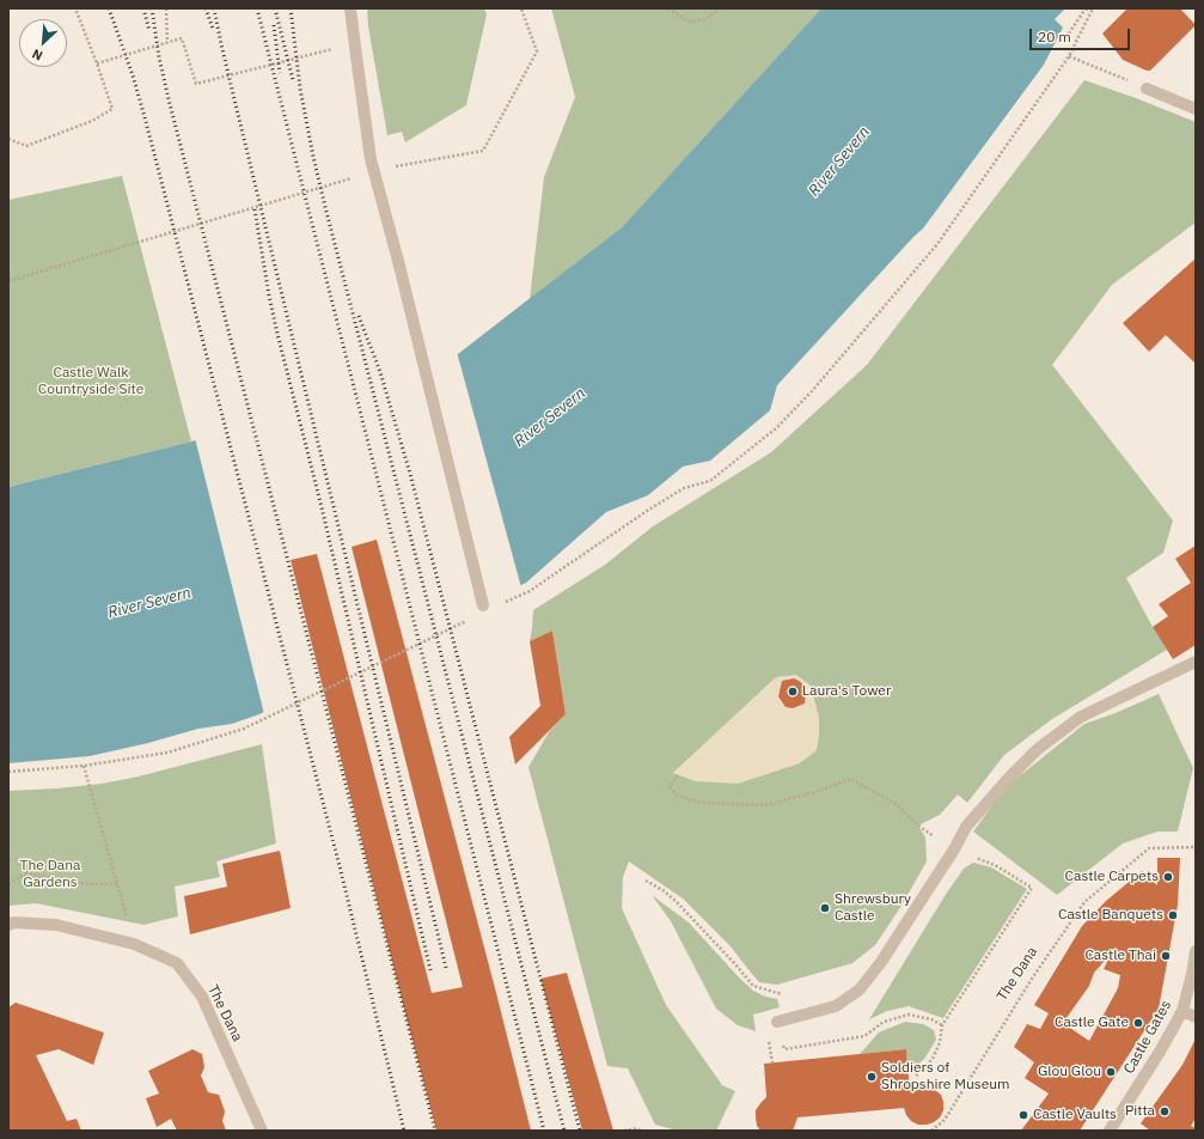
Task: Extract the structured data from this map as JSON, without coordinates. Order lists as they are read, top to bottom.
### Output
{
  "streets": {
    "street": ["The Dana", "Castle Gates"]
  },
  "water": ["River Severn"],
  "parks": ["Castle Walk Countryside Site", "The Dana Gardens"],
  "places": [
    "Laura's Tower",
    "Castle Carpets",
    "Shrewsbury Castle",
    "Castle Banquets",
    "Castle Thai",
    "Castle Gate",
    "Glou Glou",
    "Soldiers of Shropshire Museum",
    "Pitta",
    "Castle Vaults"
  ],
  "scale_bar": "20 m",
  "north": "bottom left"
}
